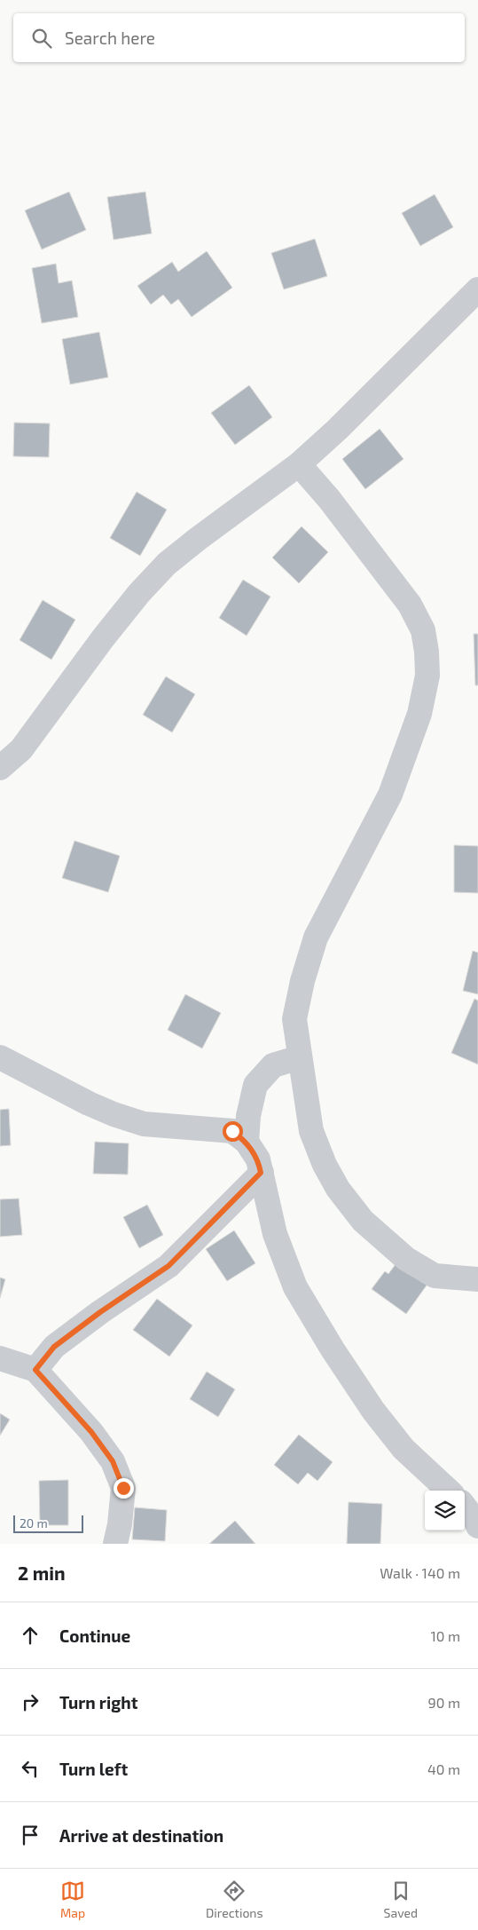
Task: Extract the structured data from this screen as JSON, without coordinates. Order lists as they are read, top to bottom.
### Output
{
  "scale_bar": "20 m",
  "page": {
    "search": "Search here",
    "scale": "20 m",
    "heading": ["2 min", "Walk · 140 m"],
    "list": [
      ["Continue", "10 m"],
      ["Turn right", "90 m"],
      ["Turn left", "40 m"],
      "Arrive at destination"
    ],
    "nav": ["Map", "Directions", "Saved"]
  }
}
